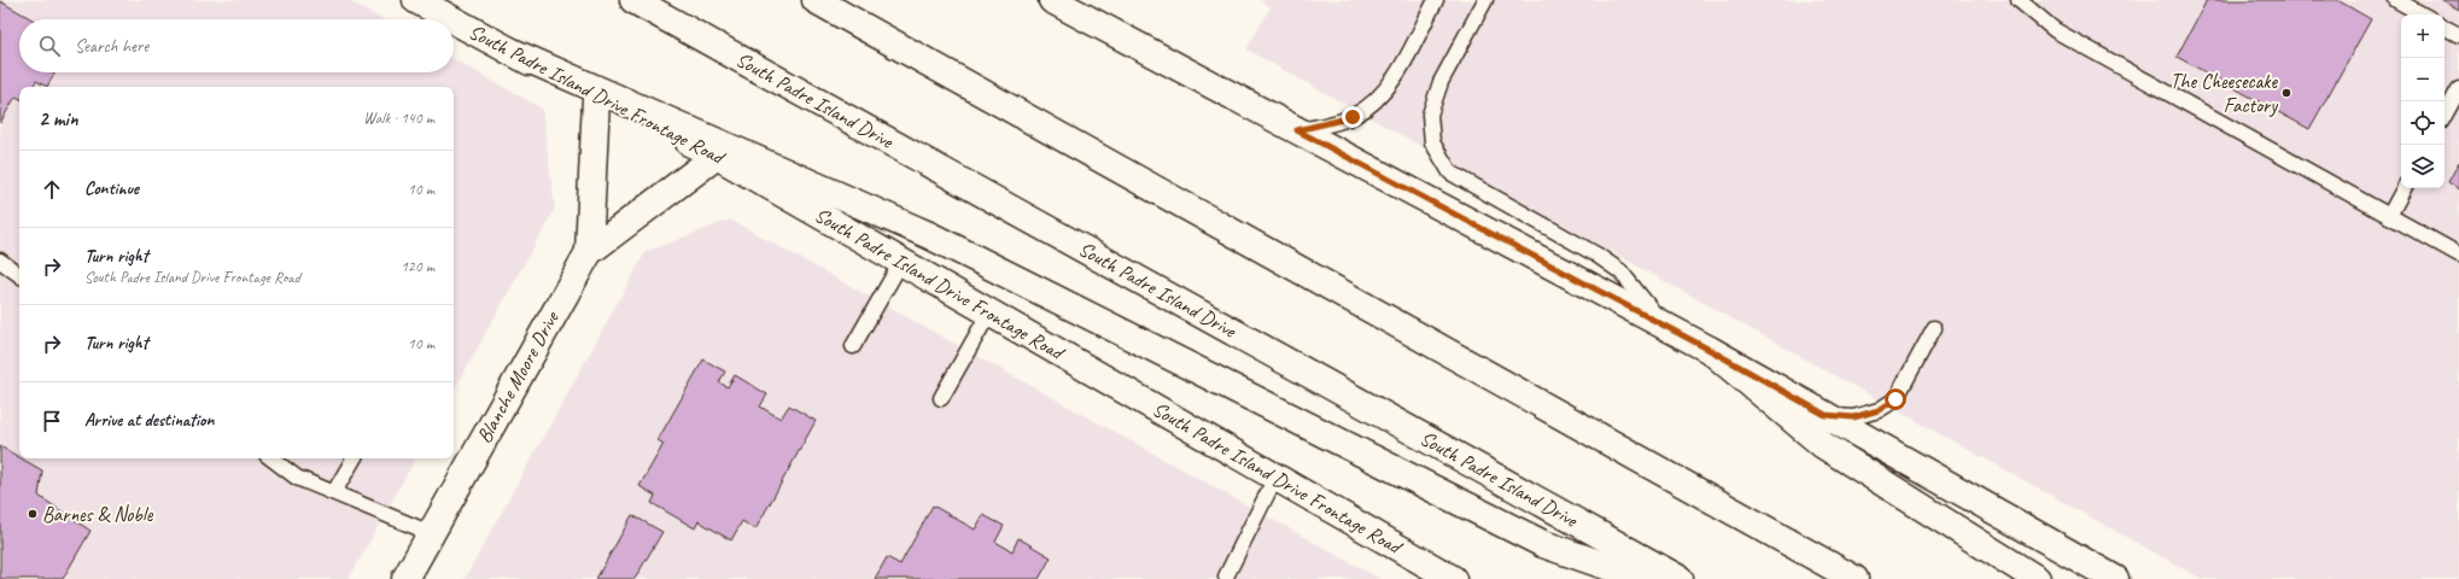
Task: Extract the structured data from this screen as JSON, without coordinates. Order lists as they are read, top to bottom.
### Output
{
  "streets": {
    "main road": ["South Padre Island Drive Frontage Road", "South Padre Island Drive", "Blanche Moore Drive"]
  },
  "crossings": [
    ["South Padre Island Drive Frontage Road", "Blanche Moore Drive"]
  ],
  "places": ["The Cheesecake Factory", "Barnes & Noble"],
  "page": {
    "map_buttons": ["+", "−"],
    "search": "Search here",
    "heading": ["2 min", "Walk · 140 m"],
    "list": [
      ["Continue", "10 m"],
      ["Turn right", "South Padre Island Drive Frontage Road", "120 m"],
      ["Turn right", "10 m"],
      "Arrive at destination"
    ]
  }
}
